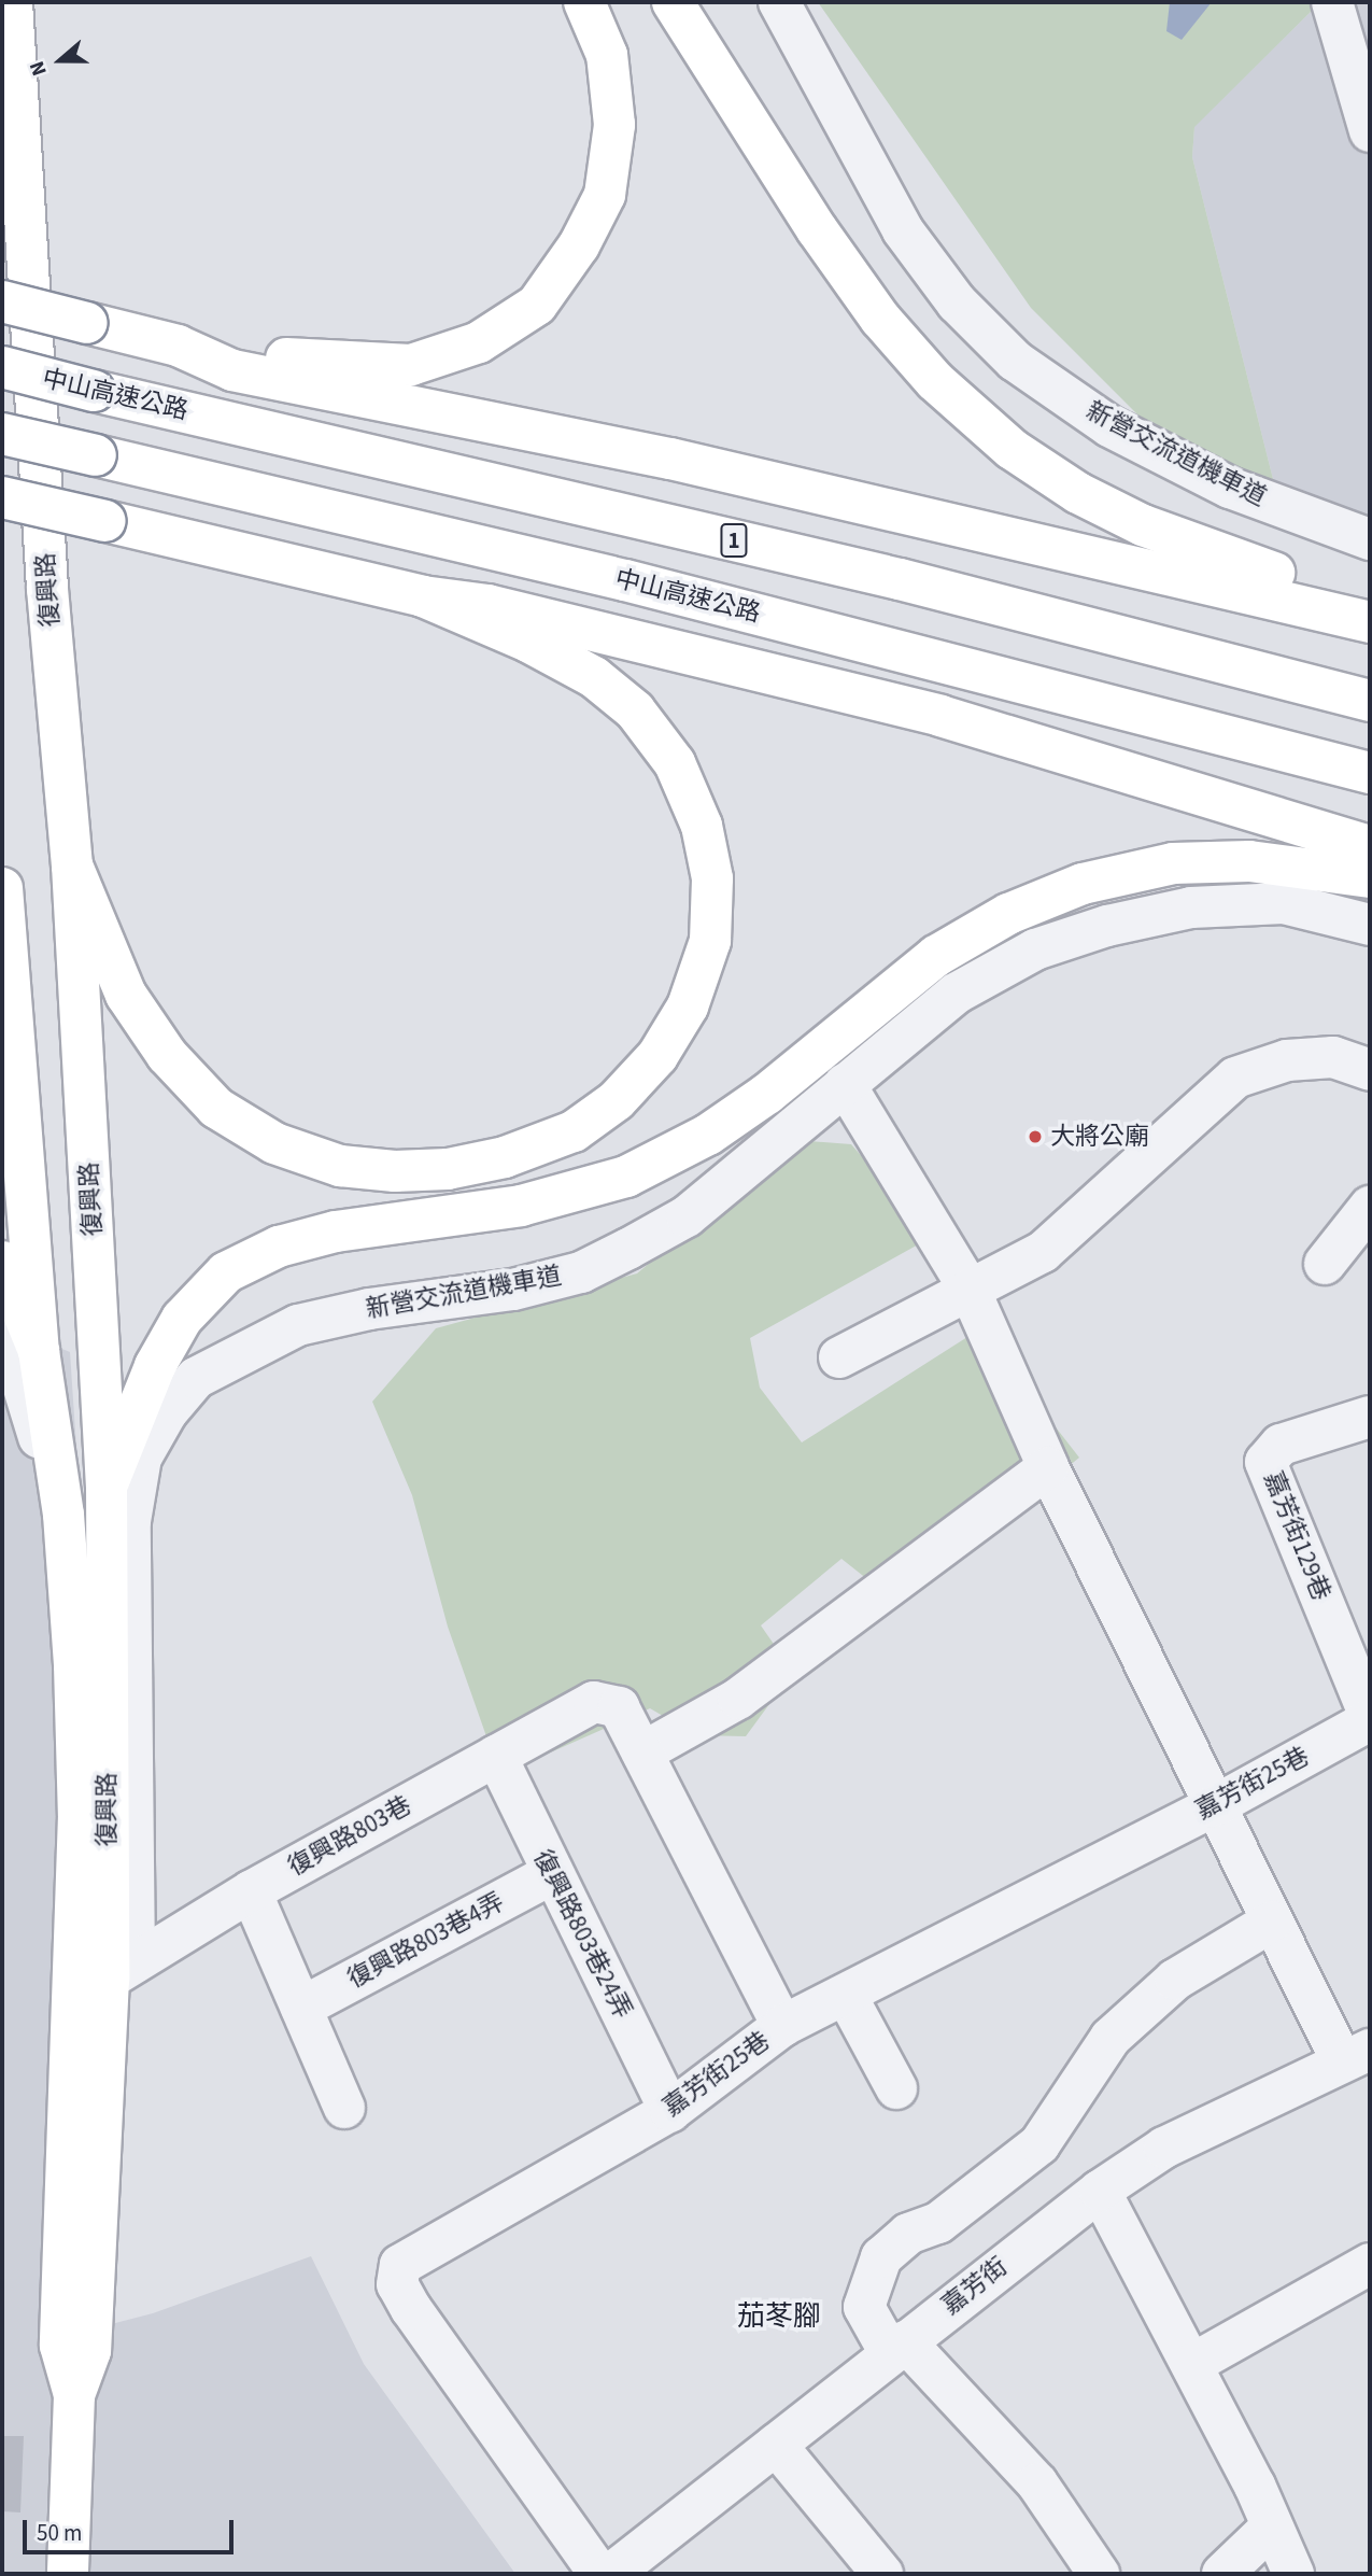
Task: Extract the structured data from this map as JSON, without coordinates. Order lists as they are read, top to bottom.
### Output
{
  "streets": {
    "main road": ["中山高速公路", "1", "復興路"],
    "street": [
      "新營交流道機車道",
      "嘉芳街129巷",
      "嘉芳街25巷",
      "復興路803巷",
      "復興路803巷24弄",
      "復興路803巷4弄",
      "嘉芳街"
    ]
  },
  "crossings": [
    ["新營交流道機車道", "復興路"],
    ["新營交流道機車道", "復興路803巷"],
    ["復興路", "復興路803巷"],
    ["嘉芳街129巷", "嘉芳街25巷"],
    ["嘉芳街25巷", "復興路803巷24弄"],
    ["復興路803巷", "復興路803巷24弄"],
    ["復興路803巷24弄", "復興路803巷4弄"]
  ],
  "districts": ["茄苳腳"],
  "places": ["大將公廟"],
  "scale_bar": "50 m",
  "north": "left"
}
